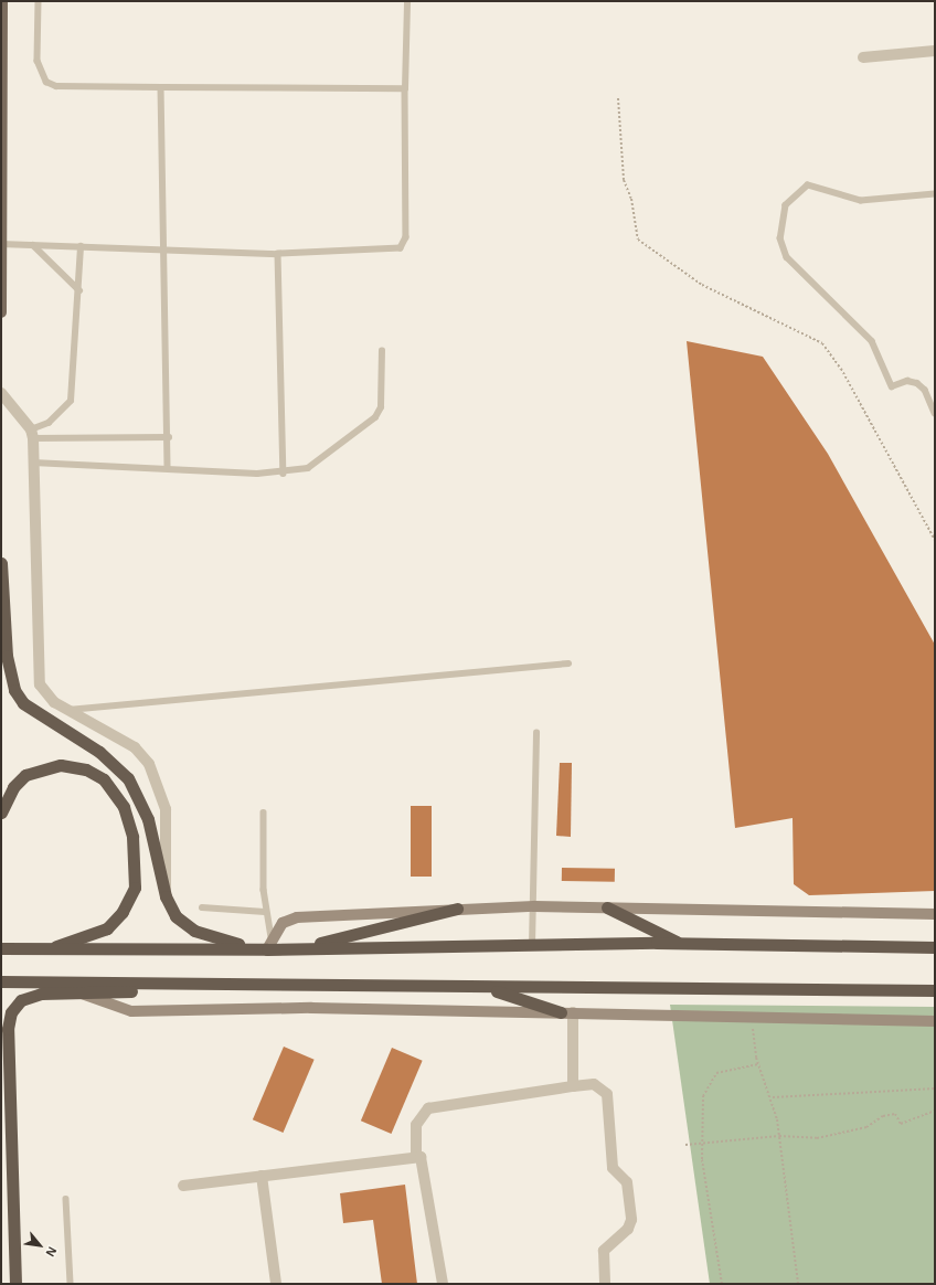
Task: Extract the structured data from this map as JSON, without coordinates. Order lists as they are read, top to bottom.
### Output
{
  "north": "bottom right"
}
